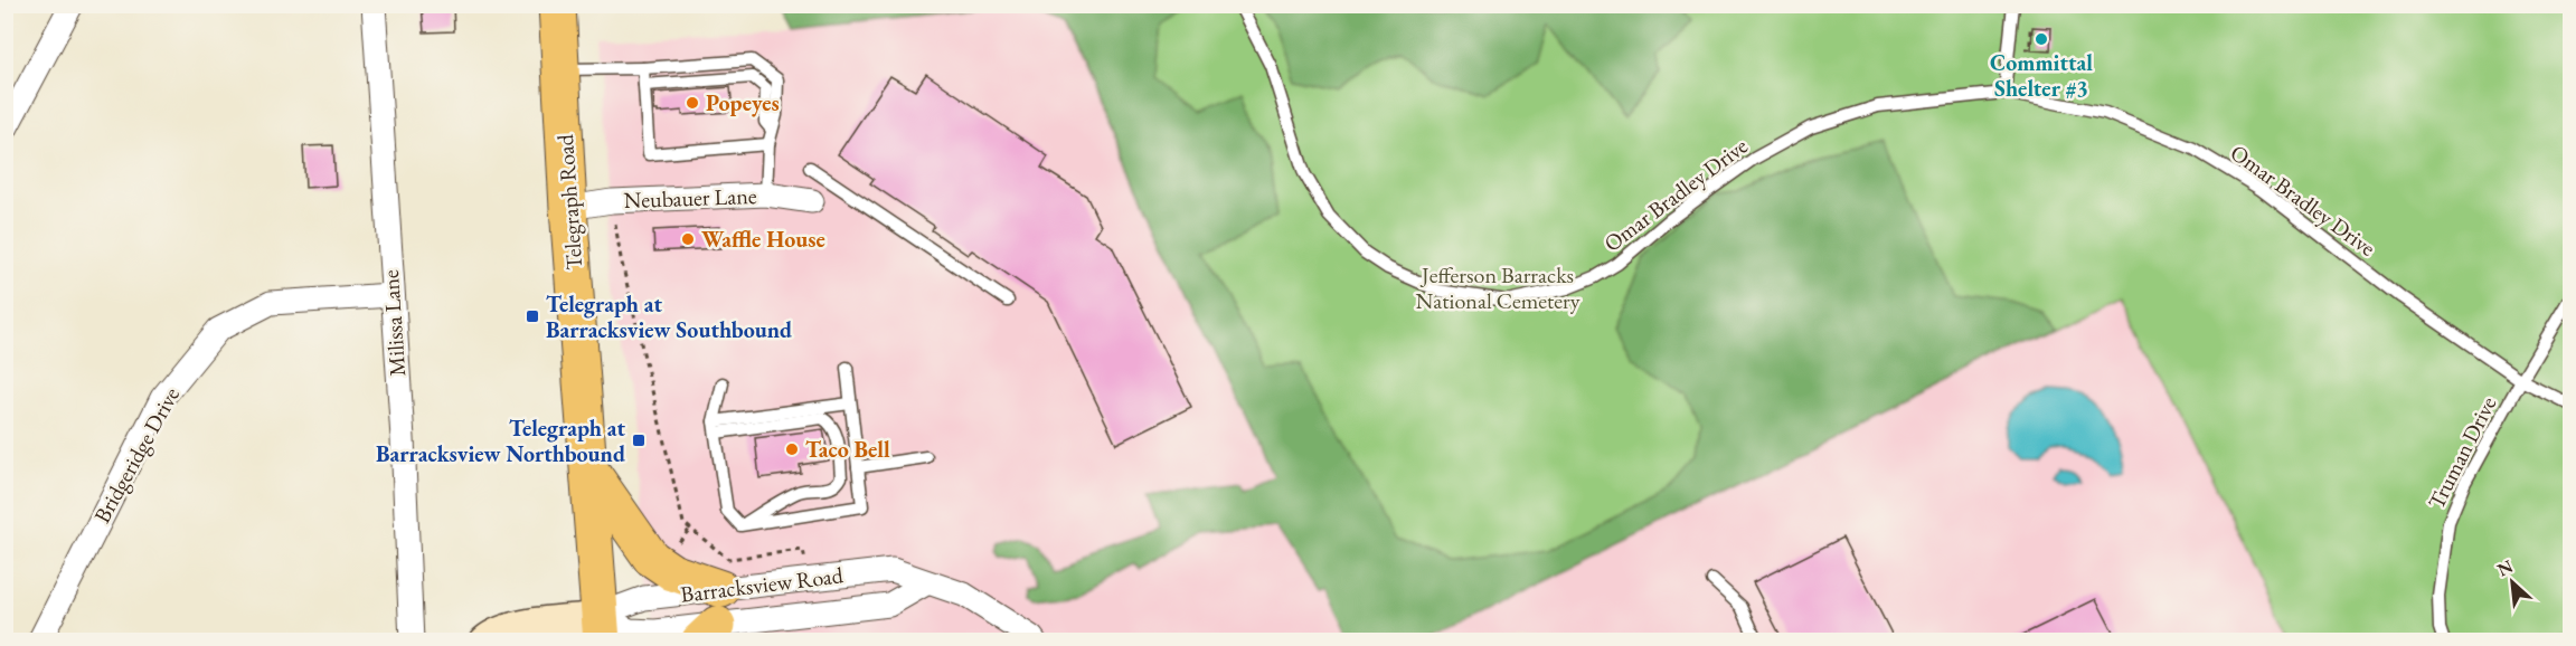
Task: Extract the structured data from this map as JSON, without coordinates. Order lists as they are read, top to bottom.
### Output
{
  "streets": {
    "main road": ["Telegraph Road"],
    "street": [
      "Neubauer Lane",
      "Milissa Lane",
      "Bridgeridge Drive",
      "Barracksview Road"
    ],
    "lane": ["Omar Bradley Drive", "Truman Drive"]
  },
  "crossings": [
    ["Omar Bradley Drive", "Truman Drive"],
    ["Neubauer Lane", "Telegraph Road"],
    ["Telegraph Road", "Barracksview Road"],
    ["Milissa Lane", "Bridgeridge Drive"]
  ],
  "parks": ["Jefferson Barracks National Cemetery"],
  "places": {
    "other": [
      "Committal Shelter #3",
      "Popeyes",
      "Waffle House",
      "Taco Bell"
    ],
    "transit": ["Telegraph at Barracksview Southbound", "Telegraph at Barracksview Northbound"]
  },
  "north": "top left"
}
